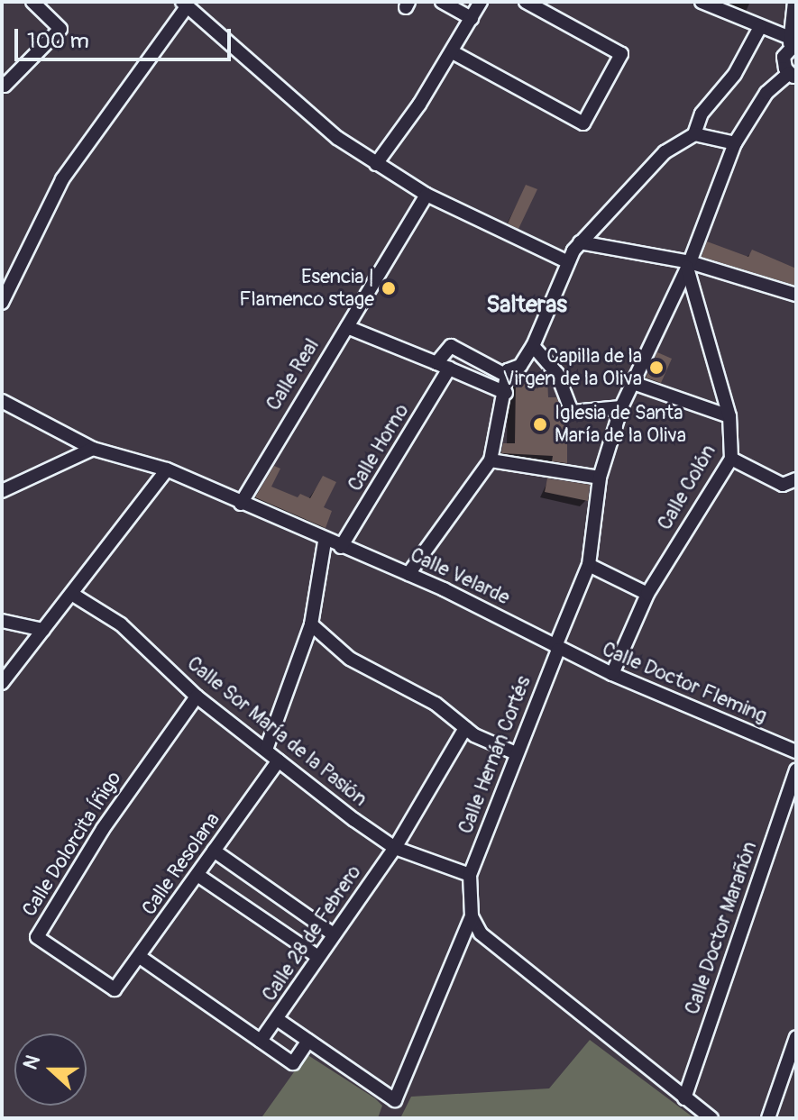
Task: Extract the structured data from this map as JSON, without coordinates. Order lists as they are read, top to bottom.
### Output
{
  "streets": {
    "street": [
      "Calle Real",
      "Calle Horno",
      "Calle Colón",
      "Calle Velarde",
      "Calle Doctor Fleming",
      "Calle Sor María de la Pasión",
      "Calle Hernán Cortés",
      "Calle Dolorcita Íñigo",
      "Calle Resolana",
      "Calle Doctor Marañón",
      "Calle 28 de Febrero"
    ]
  },
  "crossings": [
    ["Calle Real", "Calle Velarde"],
    ["Calle Horno", "Calle Velarde"],
    ["Calle Colón", "Calle Doctor Fleming"],
    ["Calle Colón", "Calle Hernán Cortés"],
    ["Calle Velarde", "Calle Doctor Fleming"],
    ["Calle Velarde", "Calle Hernán Cortés"],
    ["Calle Doctor Fleming", "Calle Hernán Cortés"],
    ["Calle Sor María de la Pasión", "Calle Hernán Cortés"],
    ["Calle Sor María de la Pasión", "Calle Dolorcita Íñigo"],
    ["Calle Sor María de la Pasión", "Calle Resolana"],
    ["Calle Sor María de la Pasión", "Calle 28 de Febrero"],
    ["Calle Dolorcita Íñigo", "Calle Resolana"]
  ],
  "districts": ["Salteras"],
  "places": ["Esencia | Flamenco stage", "Capilla de la Virgen de la Oliva", "Iglesia de Santa María de la Oliva"],
  "scale_bar": "100 m",
  "north": "left"
}
